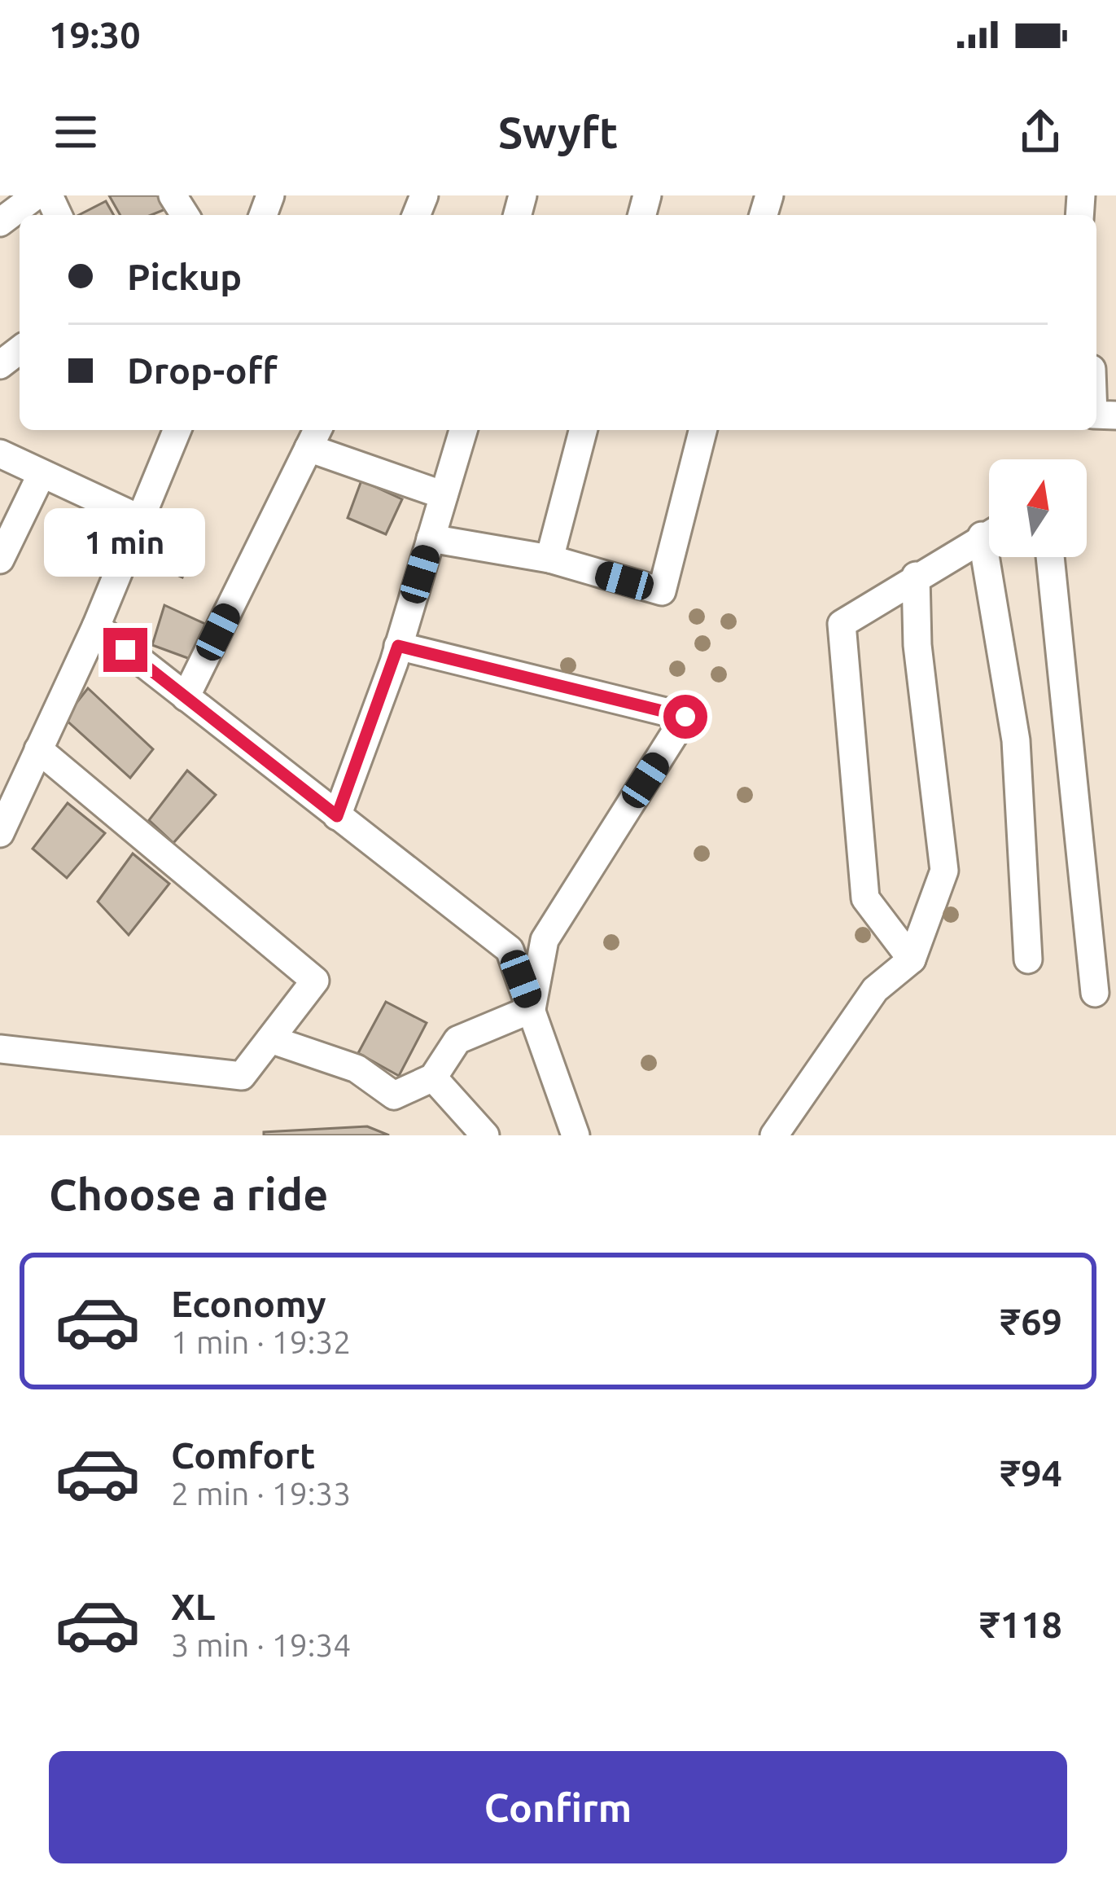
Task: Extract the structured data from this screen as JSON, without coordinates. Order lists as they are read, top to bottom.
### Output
{
  "north": "top",
  "page": {
    "status": "19:30",
    "header": "Swyft",
    "banner": ["Pickup", "Drop-off"],
    "bubble": "1 min",
    "heading": "Choose a ride",
    "list": [
      {
        "name": "Economy",
        "note": "1 min · 19:32",
        "value": "₹69"
      },
      {
        "name": "Comfort",
        "note": "2 min · 19:33",
        "value": "₹94"
      },
      {
        "name": "XL",
        "note": "3 min · 19:34",
        "value": "₹118"
      }
    ],
    "buttons": "Confirm"
  }
}
